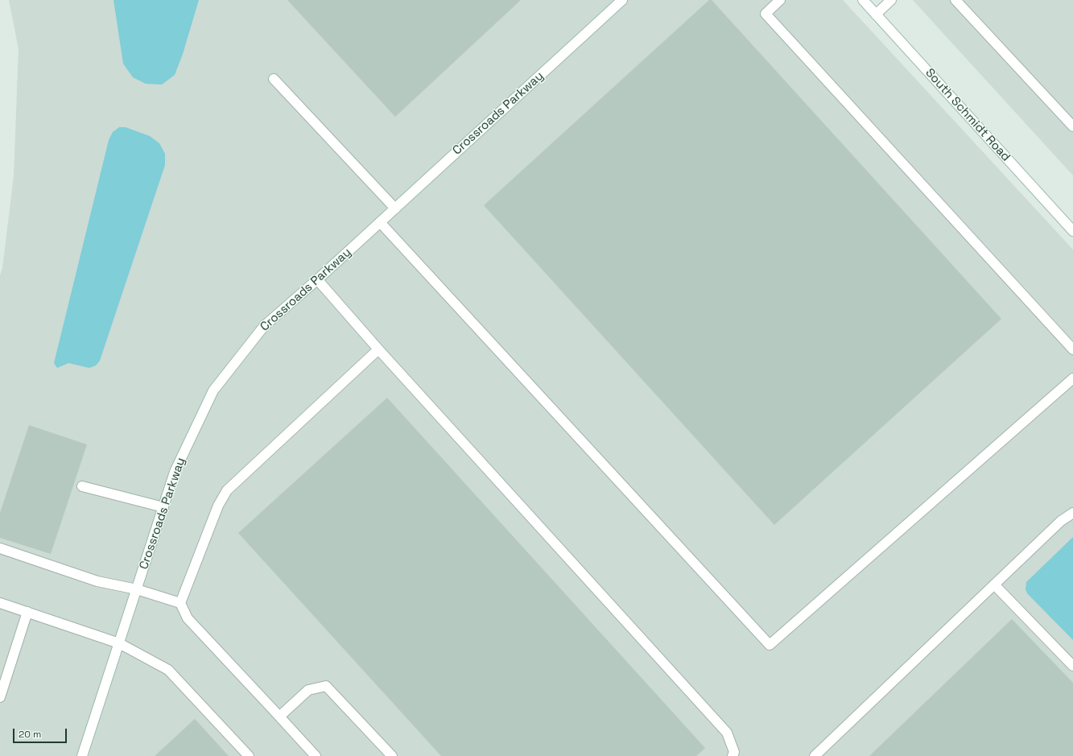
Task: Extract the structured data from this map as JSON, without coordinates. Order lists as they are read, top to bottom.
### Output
{
  "streets": {
    "street": ["Crossroads Parkway", "South Schmidt Road"]
  },
  "scale_bar": "20 m"
}
